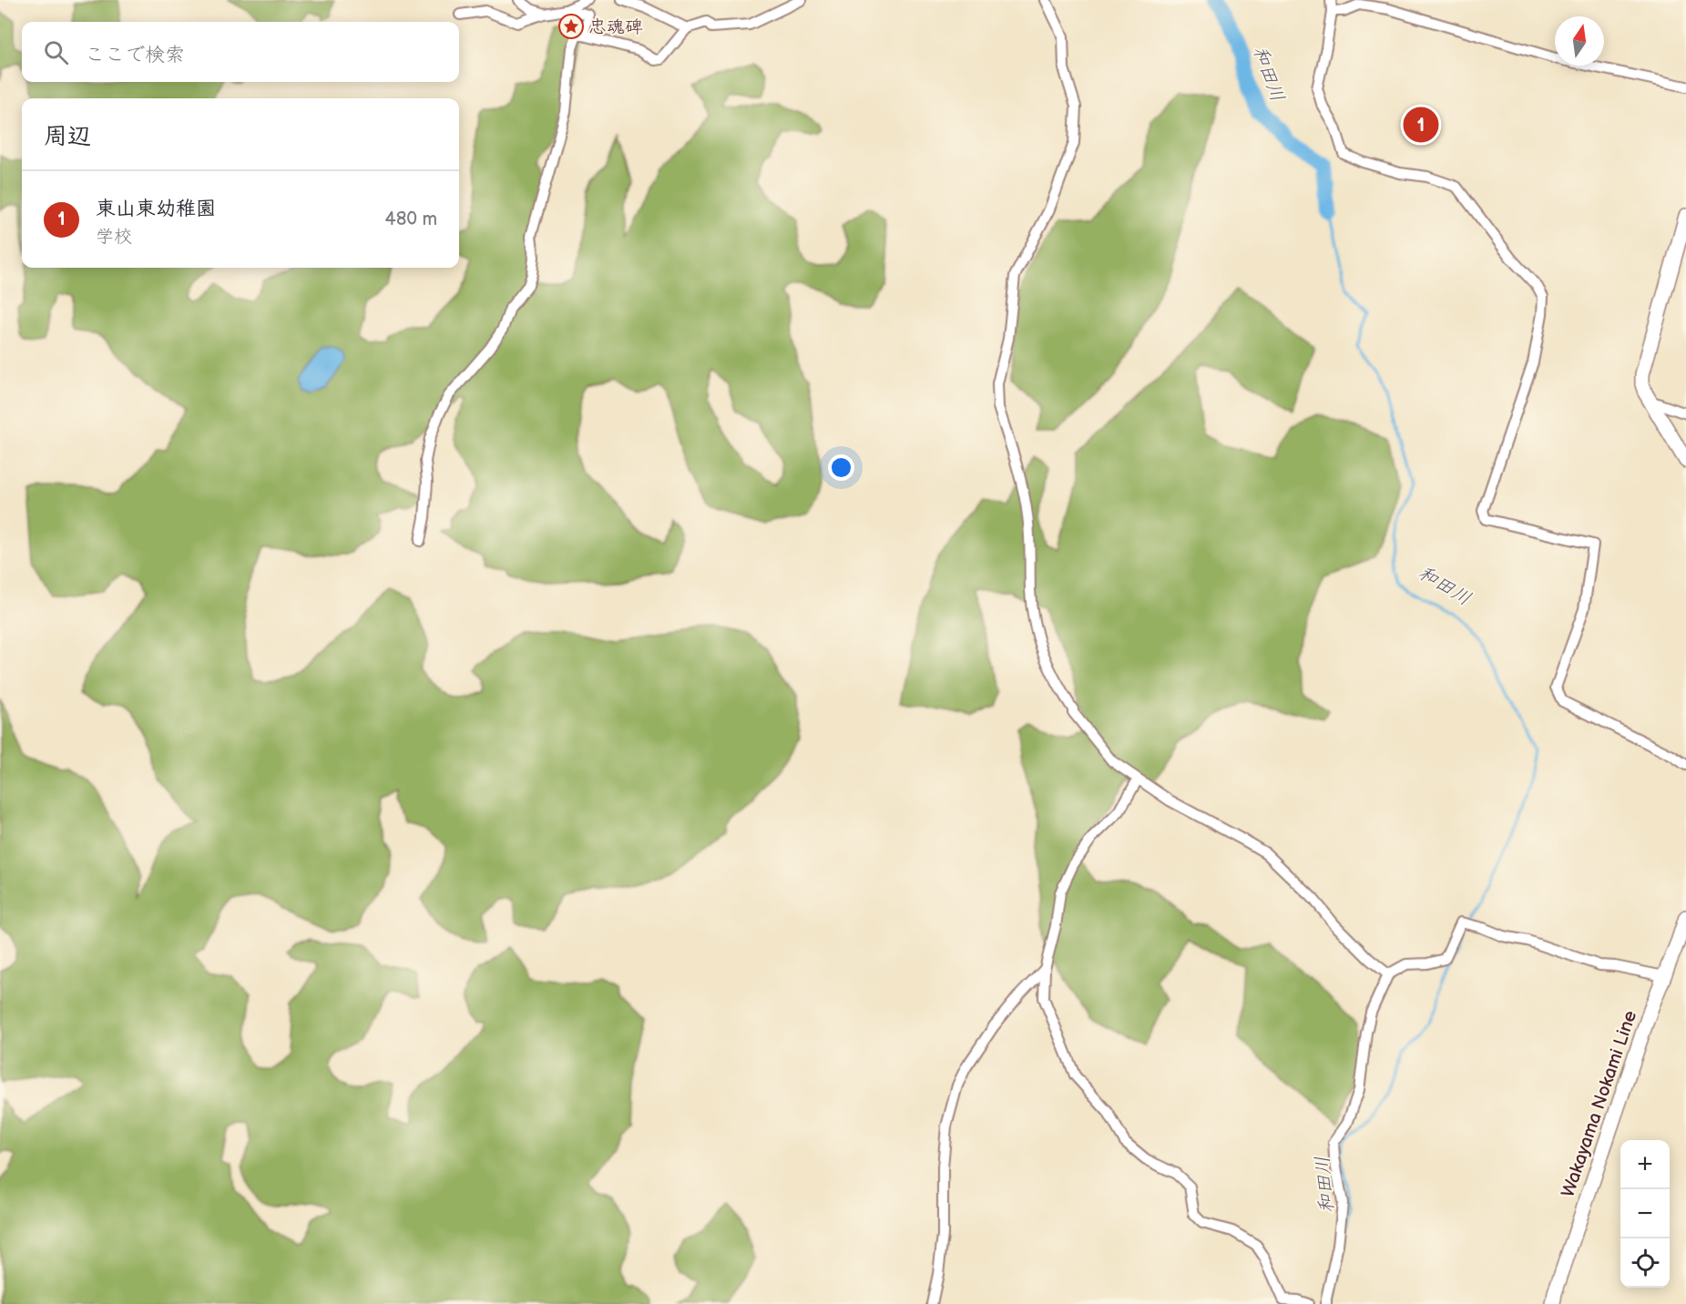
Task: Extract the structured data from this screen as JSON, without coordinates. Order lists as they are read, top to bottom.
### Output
{
  "streets": {
    "main road": ["Wakayama Nokami Line"]
  },
  "water": ["和田川"],
  "places": {
    "place": ["忠魂碑"]
  },
  "north": "top",
  "page": {
    "search": "ここで検索",
    "heading": "周辺",
    "pins": "1",
    "list": [
      {
        "mark": "1",
        "name": "東山東幼稚園",
        "note": "学校",
        "value": "480 m"
      }
    ],
    "map_buttons": ["+", "−"]
  }
}
